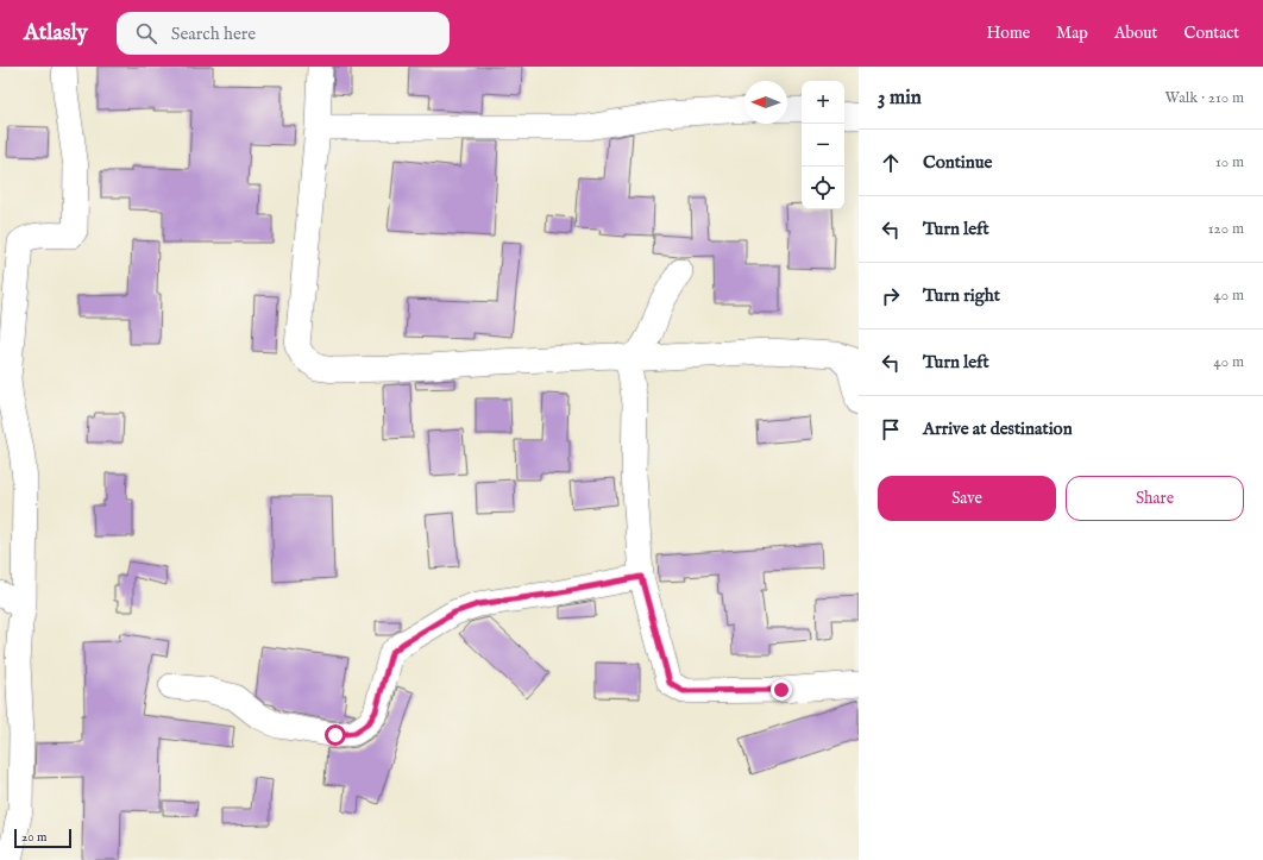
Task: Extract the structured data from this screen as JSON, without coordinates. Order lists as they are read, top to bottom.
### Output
{
  "scale_bar": "20 m",
  "north": "left",
  "page": {
    "header": "Atlasly",
    "search": "Search here",
    "nav": [
      "Home",
      "Map",
      "About",
      "Contact"
    ],
    "heading": ["3 min", "Walk · 210 m"],
    "map_buttons": ["+", "−"],
    "list": [
      ["Continue", "10 m"],
      ["Turn left", "120 m"],
      ["Turn right", "40 m"],
      ["Turn left", "40 m"],
      "Arrive at destination"
    ],
    "buttons": ["Save", "Share"],
    "scale": "20 m"
  }
}
